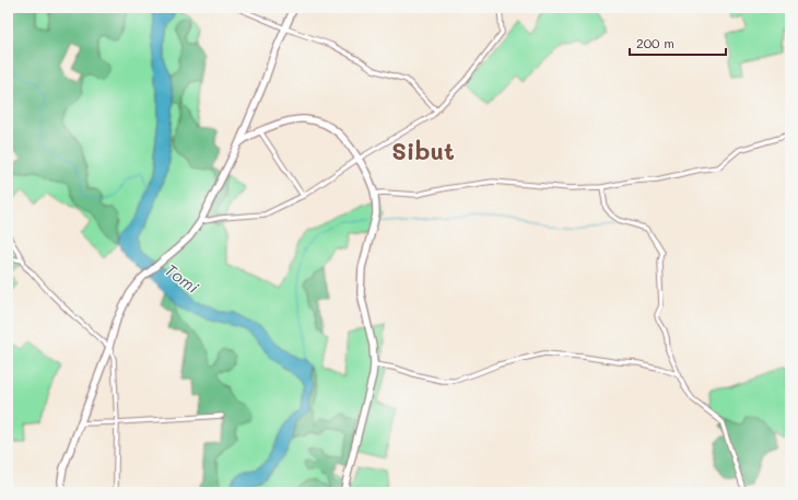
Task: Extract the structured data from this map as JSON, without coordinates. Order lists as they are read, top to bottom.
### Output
{
  "districts": ["Sibut"],
  "water": ["Tomi"],
  "scale_bar": "200 m"
}
